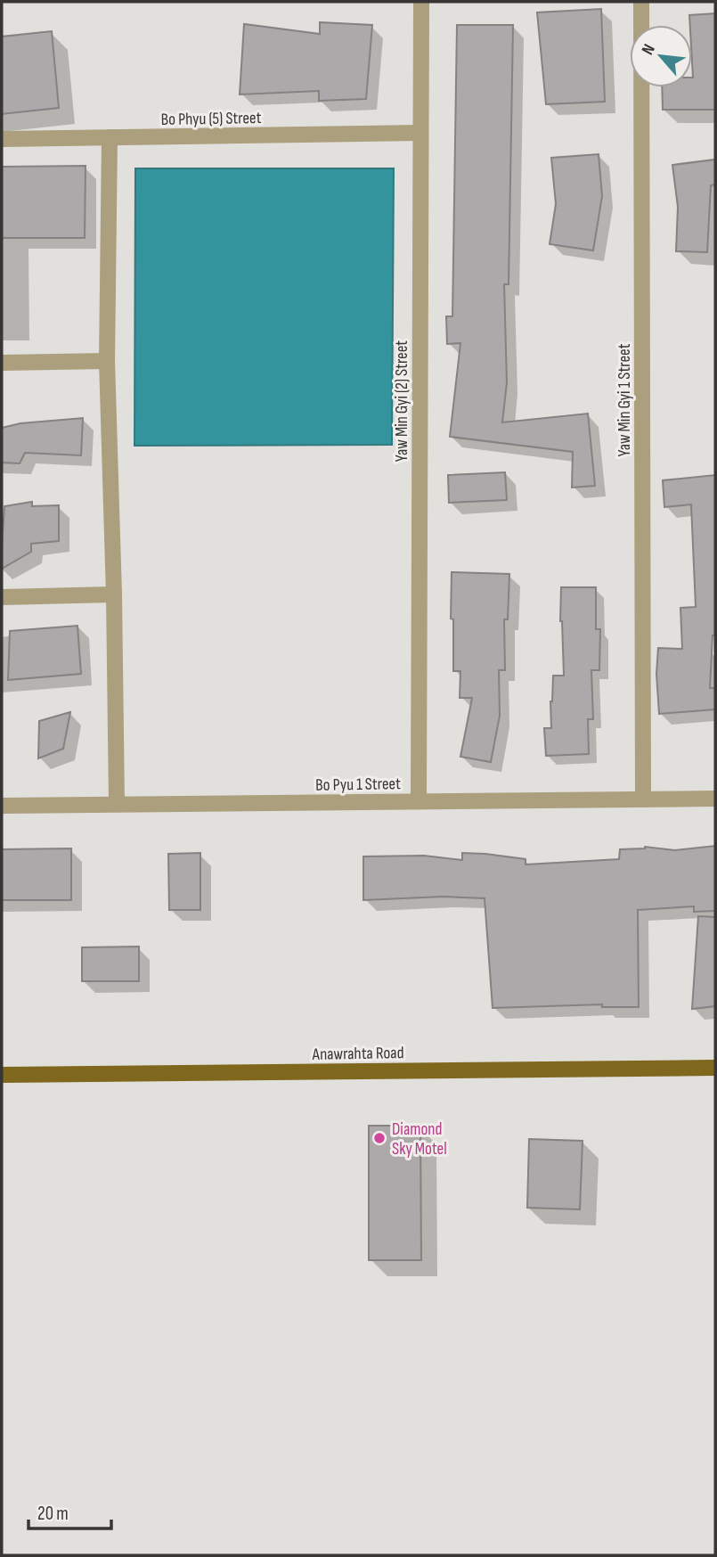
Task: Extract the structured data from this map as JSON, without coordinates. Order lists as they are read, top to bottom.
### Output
{
  "streets": {
    "main road": ["Anawrahta Road"],
    "street": [
      "Bo Phyu (5) Street",
      "Yaw Min Gyi 1 Street",
      "Yaw Min Gyi (2) Street",
      "Bo Pyu 1 Street"
    ]
  },
  "crossings": [
    ["Bo Phyu (5) Street", "Yaw Min Gyi (2) Street"],
    ["Yaw Min Gyi 1 Street", "Bo Pyu 1 Street"],
    ["Yaw Min Gyi (2) Street", "Bo Pyu 1 Street"]
  ],
  "places": ["Diamond Sky Motel"],
  "scale_bar": "20 m",
  "north": "top left"
}
